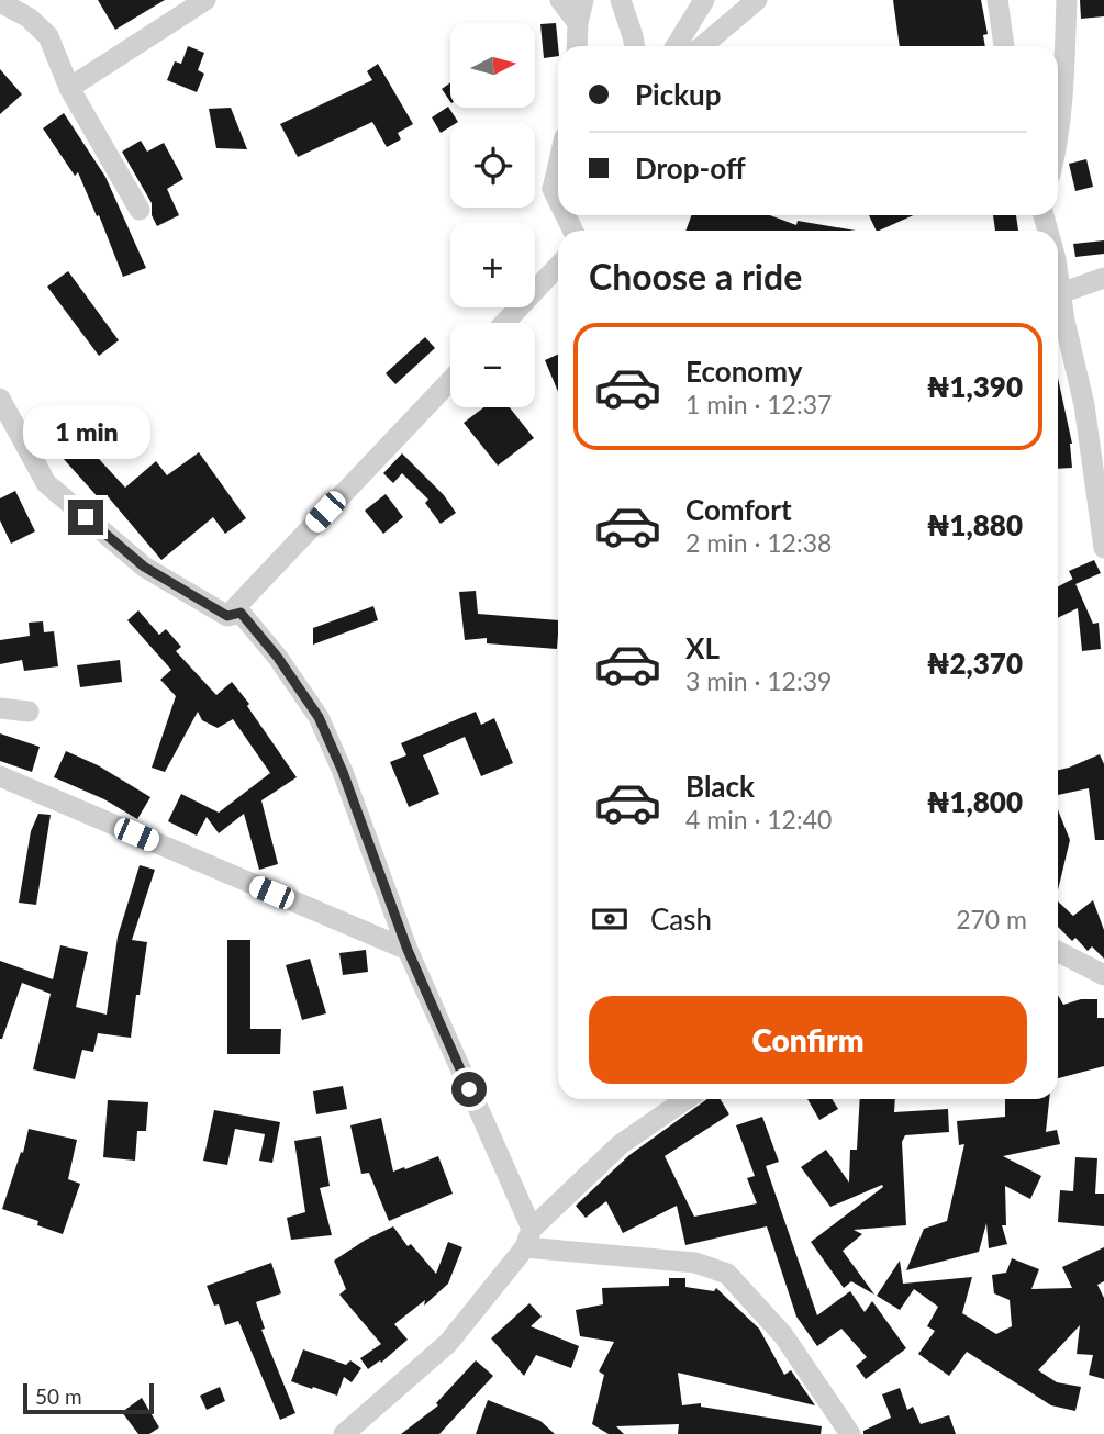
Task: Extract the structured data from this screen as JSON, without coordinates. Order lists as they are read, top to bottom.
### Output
{
  "scale_bar": "50 m",
  "north": "right",
  "page": {
    "map_buttons": ["+", "−"],
    "banner": ["Pickup", "Drop-off"],
    "heading": "Choose a ride",
    "list": [
      {
        "name": "Economy",
        "note": "1 min · 12:37",
        "value": "₦1,390"
      },
      {
        "name": "Comfort",
        "note": "2 min · 12:38",
        "value": "₦1,880"
      },
      {
        "name": "XL",
        "note": "3 min · 12:39",
        "value": "₦2,370"
      },
      {
        "name": "Black",
        "note": "4 min · 12:40",
        "value": "₦1,800"
      }
    ],
    "bubble": "1 min",
    "pay": ["Cash", "270 m"],
    "buttons": "Confirm",
    "scale": "50 m"
  }
}
